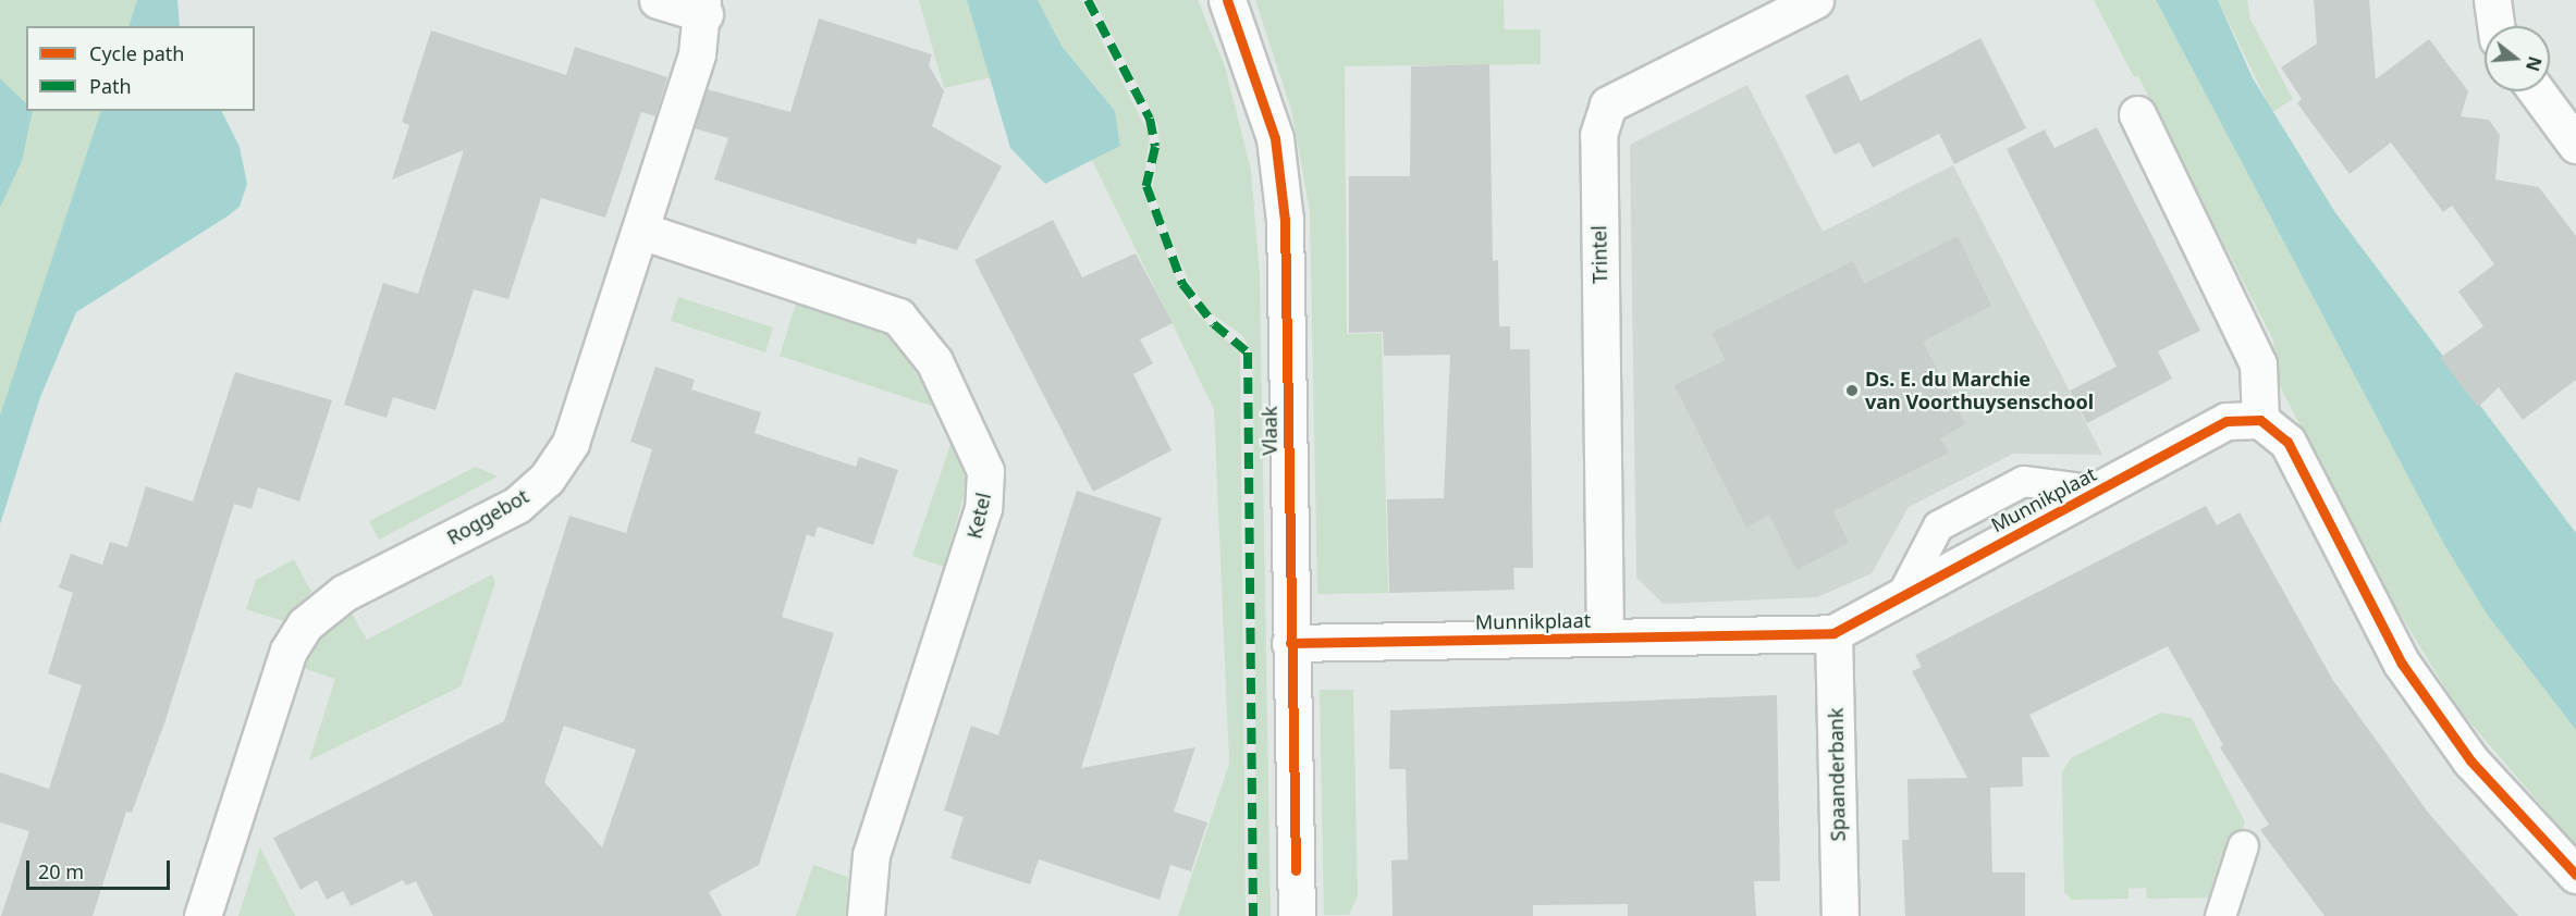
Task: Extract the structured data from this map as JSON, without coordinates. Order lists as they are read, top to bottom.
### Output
{
  "streets": {
    "street": [
      "Trintel",
      "Vlaak",
      "Munnikplaat",
      "Ketel",
      "Roggebot",
      "Spaanderbank"
    ]
  },
  "crossings": [
    ["Trintel", "Munnikplaat"],
    ["Vlaak", "Munnikplaat"],
    ["Munnikplaat", "Spaanderbank"],
    ["Ketel", "Roggebot"]
  ],
  "places": ["Ds. E. du Marchie van Voorthuysenschool"],
  "legend": ["Cycle path", "Path"],
  "scale_bar": "20 m",
  "north": "right"
}
